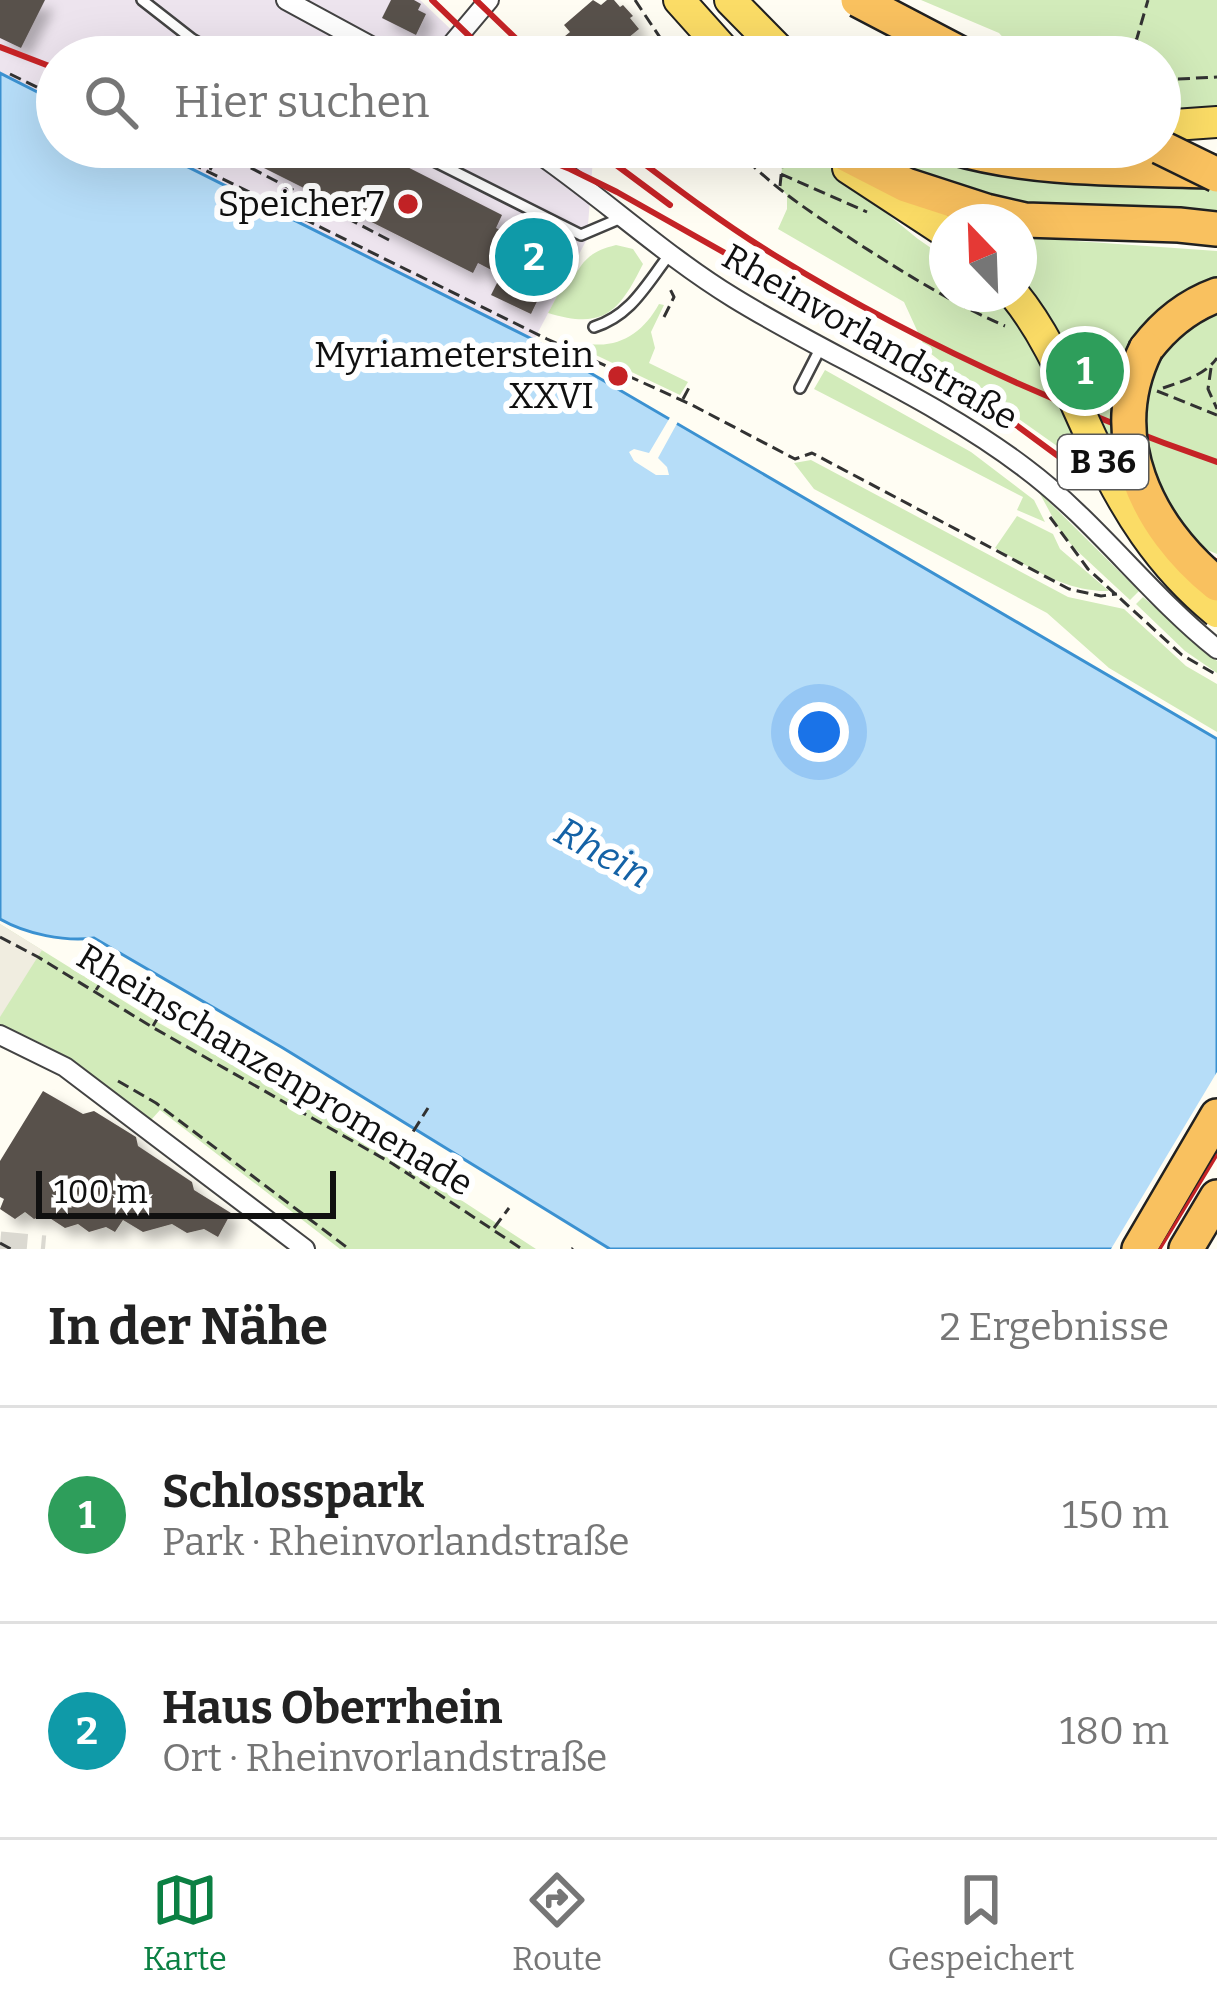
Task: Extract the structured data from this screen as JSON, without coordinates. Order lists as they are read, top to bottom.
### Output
{
  "streets": {
    "highway": ["B 36"],
    "street": ["Rheinvorlandstraße"],
    "path": ["Rheinschanzenpromenade"]
  },
  "water": ["Rhein"],
  "places": ["Speicher7", "Myriameterstein XXVI"],
  "scale_bar": "100 m",
  "north": "top left",
  "page": {
    "search": "Hier suchen",
    "pins": ["2", "1"],
    "scale": "100 m",
    "heading": ["In der Nähe", "2 Ergebnisse"],
    "list": [
      {
        "mark": "1",
        "name": "Schlosspark",
        "note": "Park · Rheinvorlandstraße",
        "value": "150 m"
      },
      {
        "mark": "2",
        "name": "Haus Oberrhein",
        "note": "Ort · Rheinvorlandstraße",
        "value": "180 m"
      }
    ],
    "nav": ["Karte", "Route", "Gespeichert"]
  }
}
